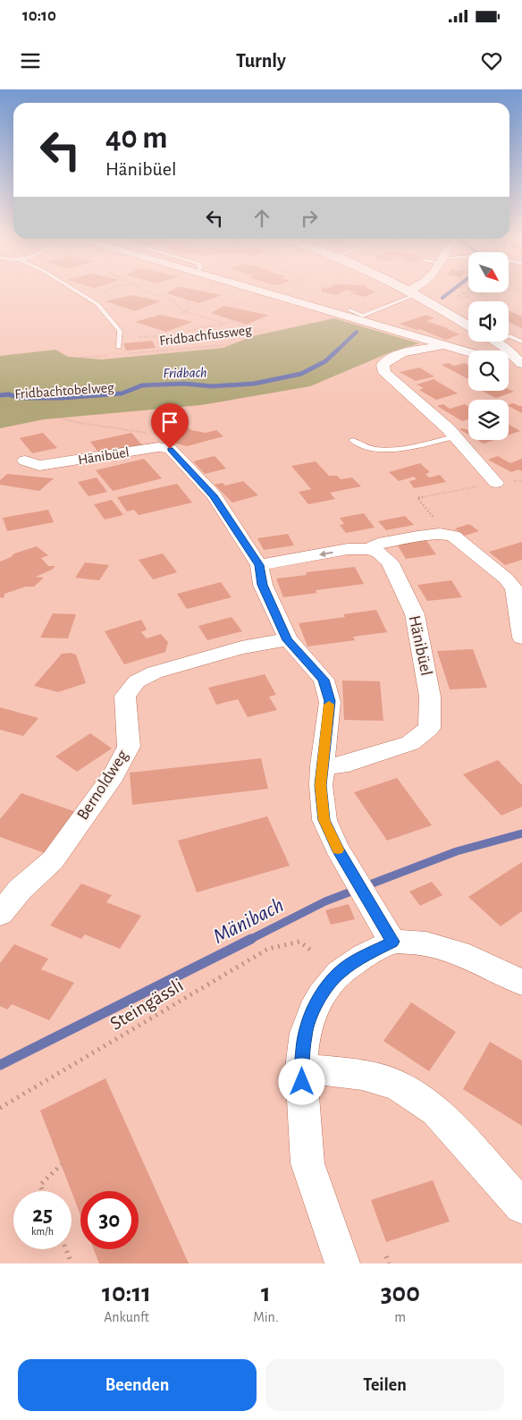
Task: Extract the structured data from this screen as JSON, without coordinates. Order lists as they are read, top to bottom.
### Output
{
  "streets": {
    "street": ["Hänibüel", "Bernoldweg"],
    "path": ["Fridbachfussweg", "Fridbachtobelweg", "Steingässli"]
  },
  "water": ["Fridbach", "Mänibach"],
  "north": "bottom right",
  "page": {
    "status": "10:10",
    "header": "Turnly",
    "turn": ["40 m", "Hänibüel"],
    "speed": "25 km/h",
    "limit": "30",
    "eta": [
      "10:11",
      "Ankunft",
      "1",
      "Min.",
      "300",
      "m"
    ],
    "buttons": ["Beenden", "Teilen"]
  }
}
